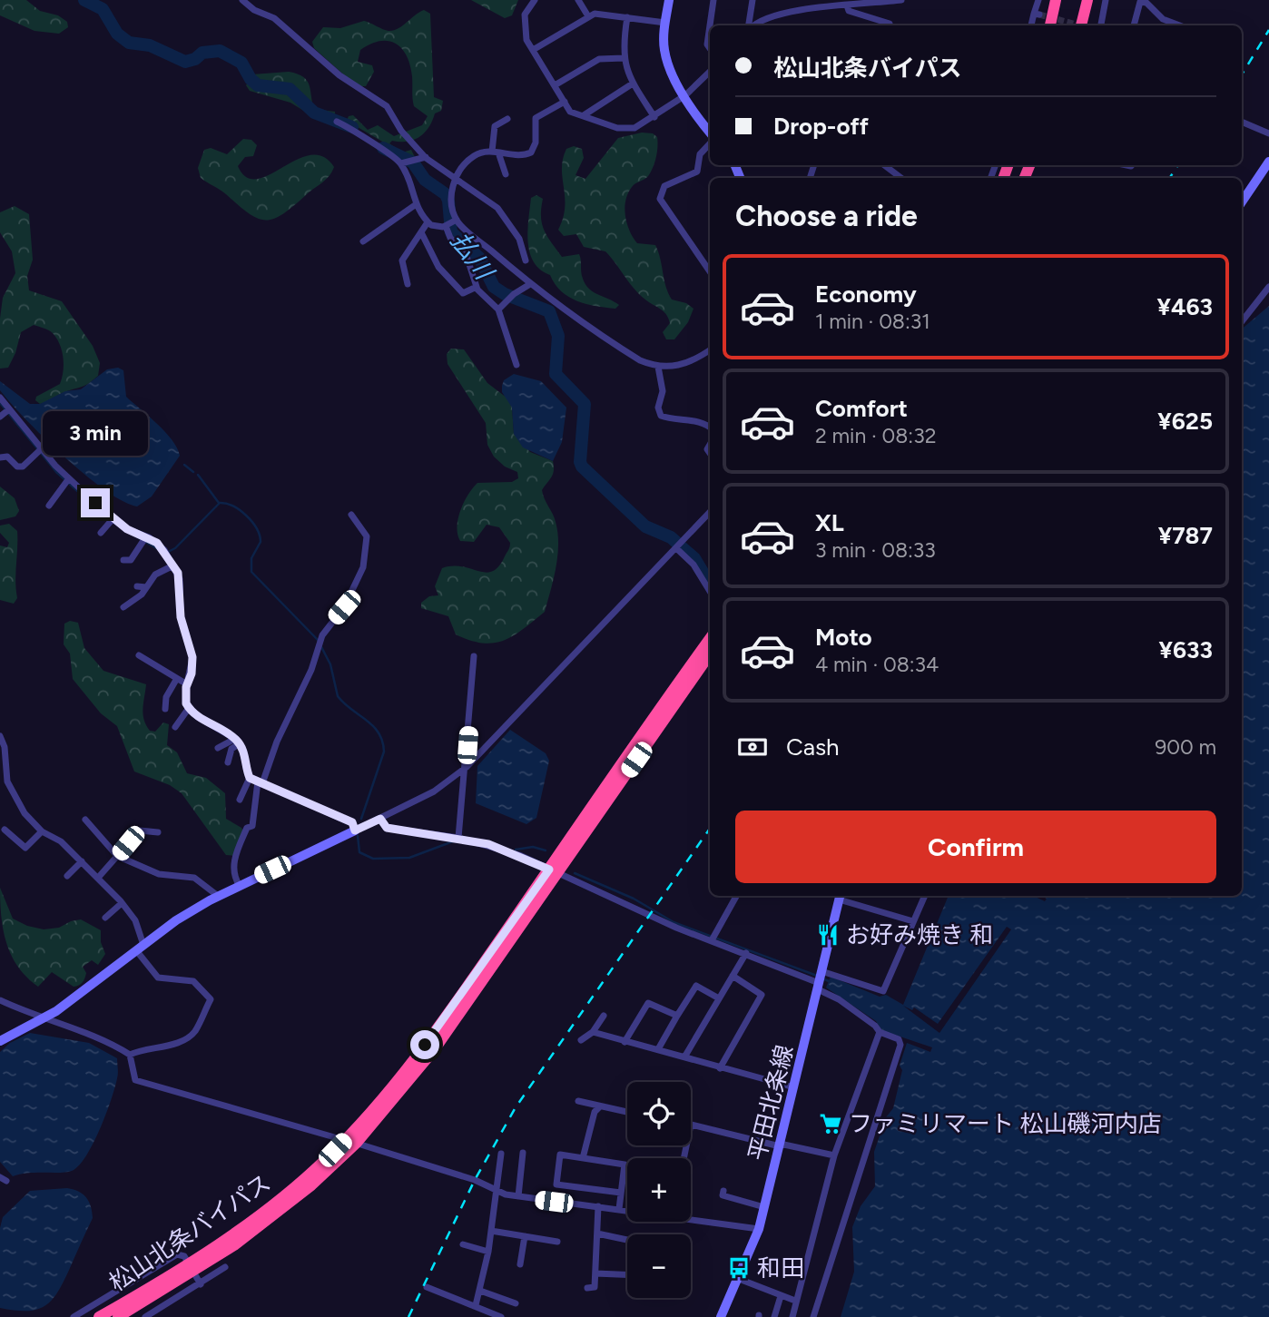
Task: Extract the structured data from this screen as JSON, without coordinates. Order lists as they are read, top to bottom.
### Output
{
  "streets": {
    "highway": ["松山北条バイパス"],
    "street": ["平田北条線"]
  },
  "water": ["払川"],
  "places": {
    "restaurant": ["お好み焼き 和"],
    "supermarket": ["ファミリマート 松山磯河内店"],
    "bus stop": ["和田"]
  },
  "page": {
    "banner": ["松山北条バイパス", "Drop-off"],
    "heading": "Choose a ride",
    "list": [
      {
        "name": "Economy",
        "note": "1 min · 08:31",
        "value": "¥463"
      },
      {
        "name": "Comfort",
        "note": "2 min · 08:32",
        "value": "¥625"
      },
      {
        "name": "XL",
        "note": "3 min · 08:33",
        "value": "¥787"
      },
      {
        "name": "Moto",
        "note": "4 min · 08:34",
        "value": "¥633"
      }
    ],
    "bubble": "3 min",
    "pay": ["Cash", "900 m"],
    "buttons": "Confirm",
    "map_buttons": ["+", "−"]
  }
}
